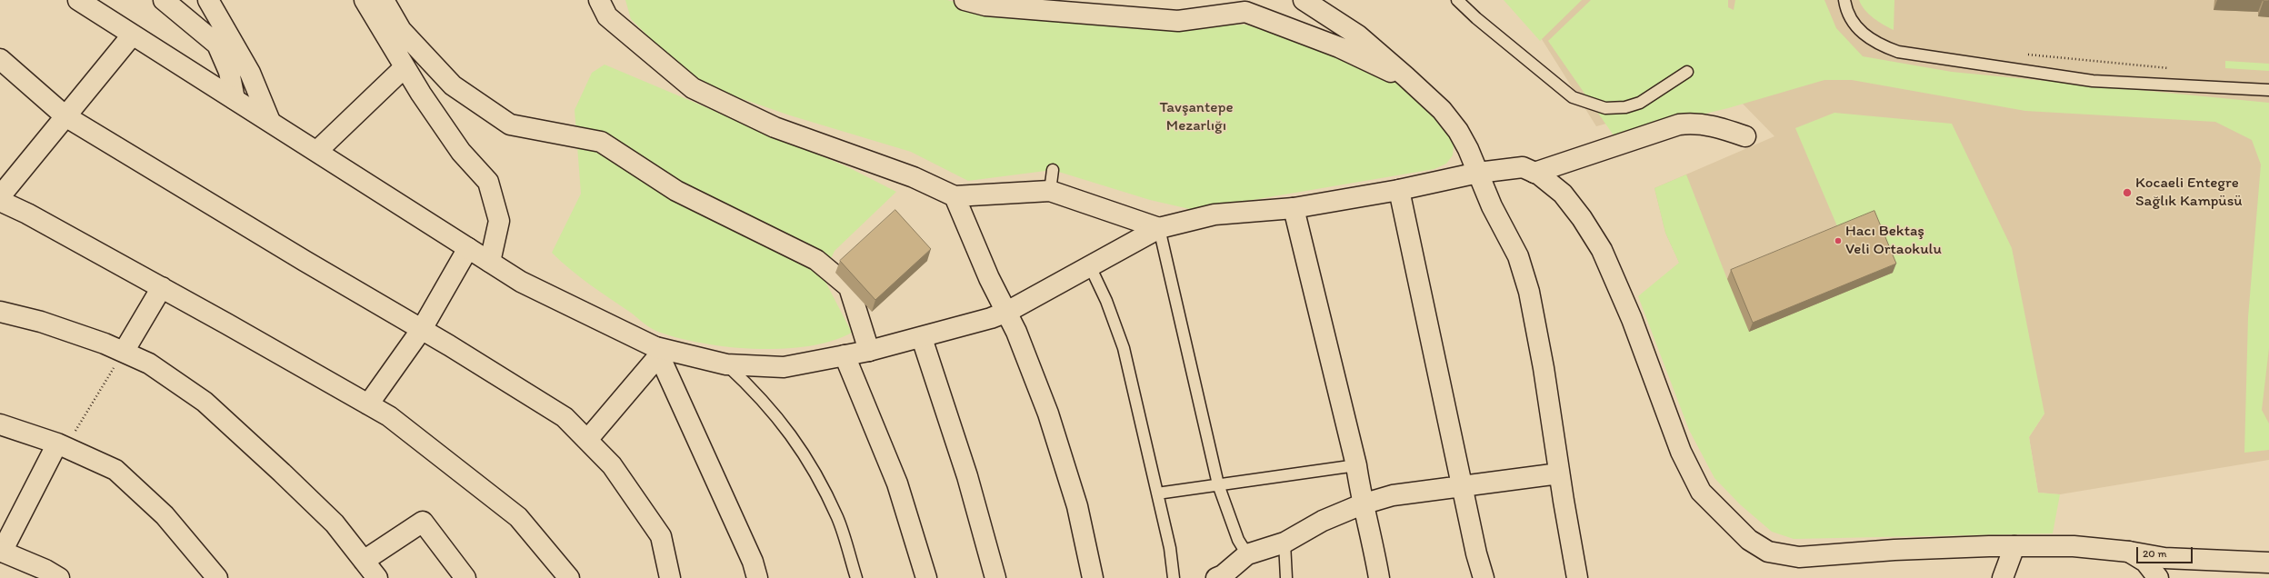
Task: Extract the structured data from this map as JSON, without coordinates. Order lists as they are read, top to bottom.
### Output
{
  "parks": ["Tavşantepe Mezarlığı"],
  "places": ["Kocaeli Entegre Sağlık Kampüsü", "Hacı Bektaş Veli Ortaokulu"],
  "scale_bar": "20 m"
}
